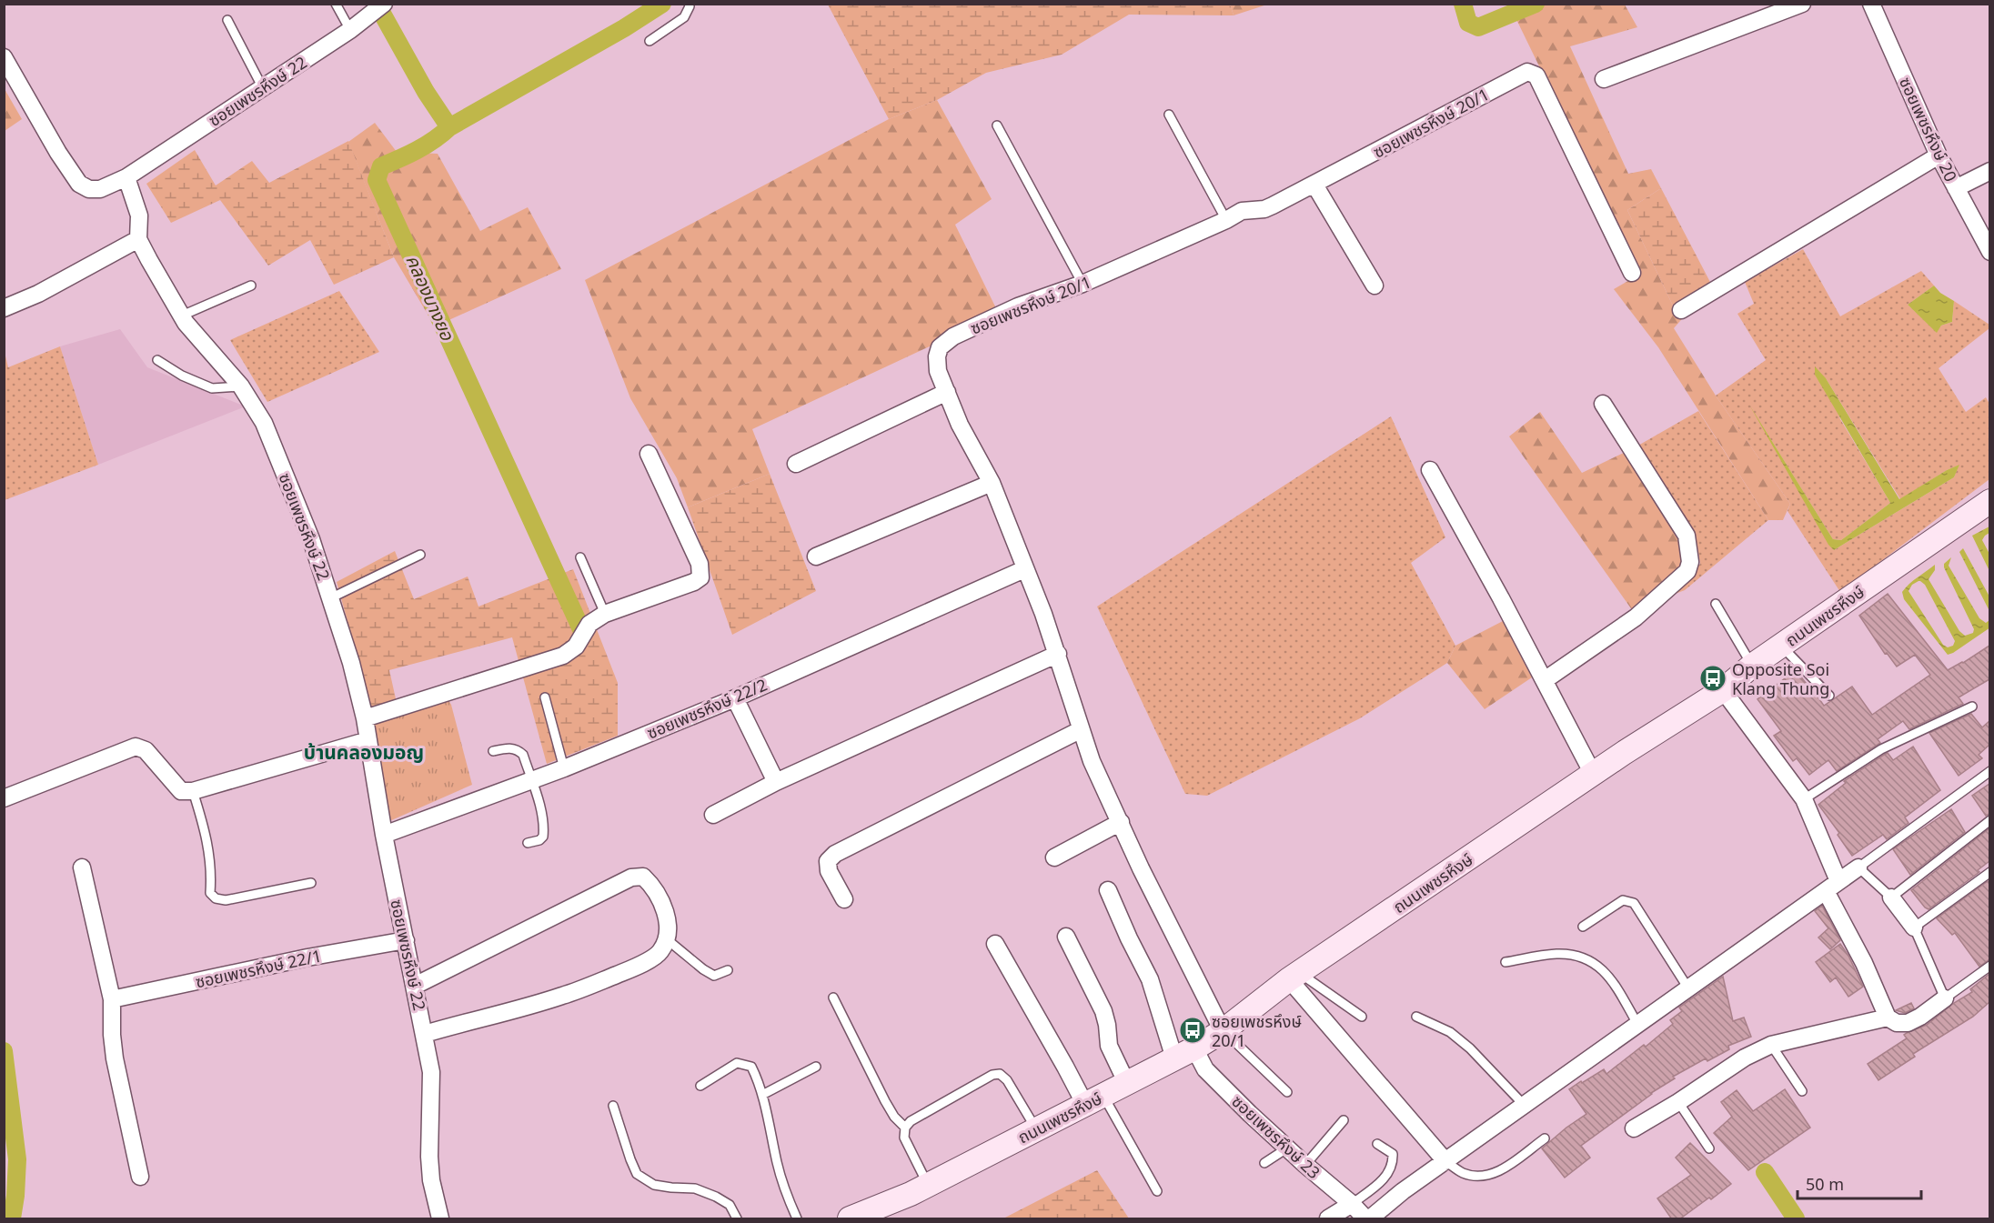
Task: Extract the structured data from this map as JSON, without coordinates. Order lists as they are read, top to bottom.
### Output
{
  "streets": {
    "main road": ["ถนนเพชรหึงษ์"],
    "street": [
      "ซอยเพชรหึงษ์ 22",
      "ซอยเพชรหึงษ์ 20/1",
      "ซอยเพชรหึงษ์ 20",
      "ซอยเพชรหึงษ์ 22/2",
      "ซอยเพชรหึงษ์ 22/1",
      "ซอยเพชรหึงษ์ 23"
    ]
  },
  "crossings": [
    ["ซอยเพชรหึงษ์ 22", "ซอยเพชรหึงษ์ 22/2"],
    ["ซอยเพชรหึงษ์ 22", "ซอยเพชรหึงษ์ 22/1"],
    ["ซอยเพชรหึงษ์ 20/1", "ถนนเพชรหึงษ์"],
    ["ซอยเพชรหึงษ์ 20/1", "ซอยเพชรหึงษ์ 22/2"],
    ["ถนนเพชรหึงษ์", "ซอยเพชรหึงษ์ 23"]
  ],
  "districts": ["บ้านคลองมอญ"],
  "water": ["คลองบางยอ"],
  "places": {
    "bus stop": ["Opposite Soi Klang Thung", "ซอยเพชรหึงษ์ 20/1"]
  },
  "scale_bar": "50 m"
}
